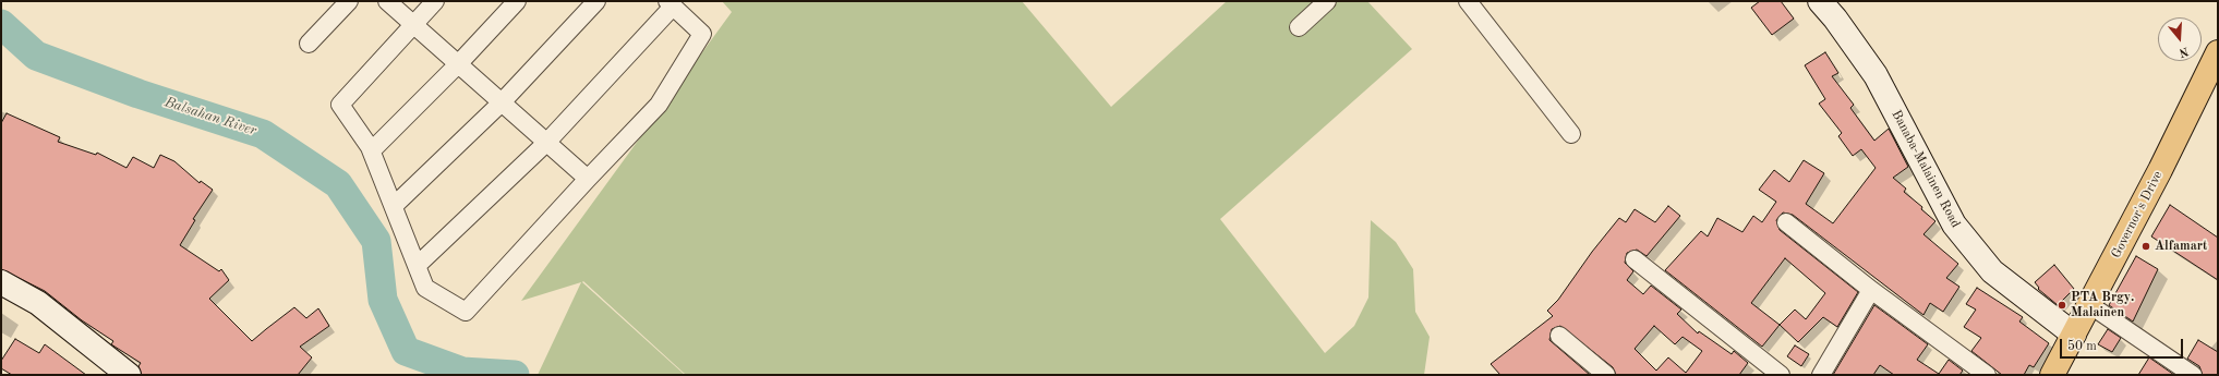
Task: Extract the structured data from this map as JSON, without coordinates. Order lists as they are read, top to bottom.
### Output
{
  "streets": {
    "main road": ["Governor's Drive"],
    "street": ["Banaba-Malainen Road"]
  },
  "crossings": [
    ["Banaba-Malainen Road", "Governor's Drive"]
  ],
  "water": ["Balsahan River"],
  "places": ["Alfamart", "PTA Brgy. Malainen"],
  "scale_bar": "50 m",
  "north": "bottom"
}
